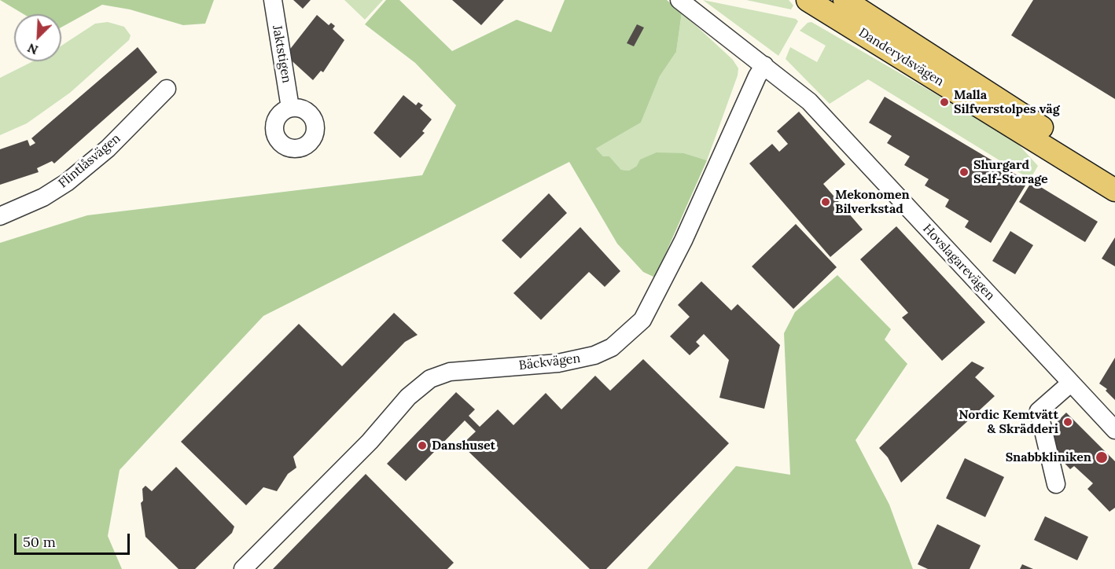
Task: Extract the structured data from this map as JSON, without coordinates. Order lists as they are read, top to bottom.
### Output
{
  "streets": {
    "main road": ["Danderydsvägen"],
    "street": [
      "Jaktstigen",
      "Flintlåsvägen",
      "Hovslagarevägen",
      "Bäckvägen"
    ]
  },
  "crossings": [
    ["Hovslagarevägen", "Bäckvägen"]
  ],
  "places": [
    "Malla Silfverstolpes väg",
    "Shurgard Self-Storage",
    "Mekonomen Bilverkstad",
    "Nordic Kemtvätt & Skrädderi",
    "Danshuset",
    "Snabbkliniken"
  ],
  "scale_bar": "50 m",
  "north": "bottom left"
}
